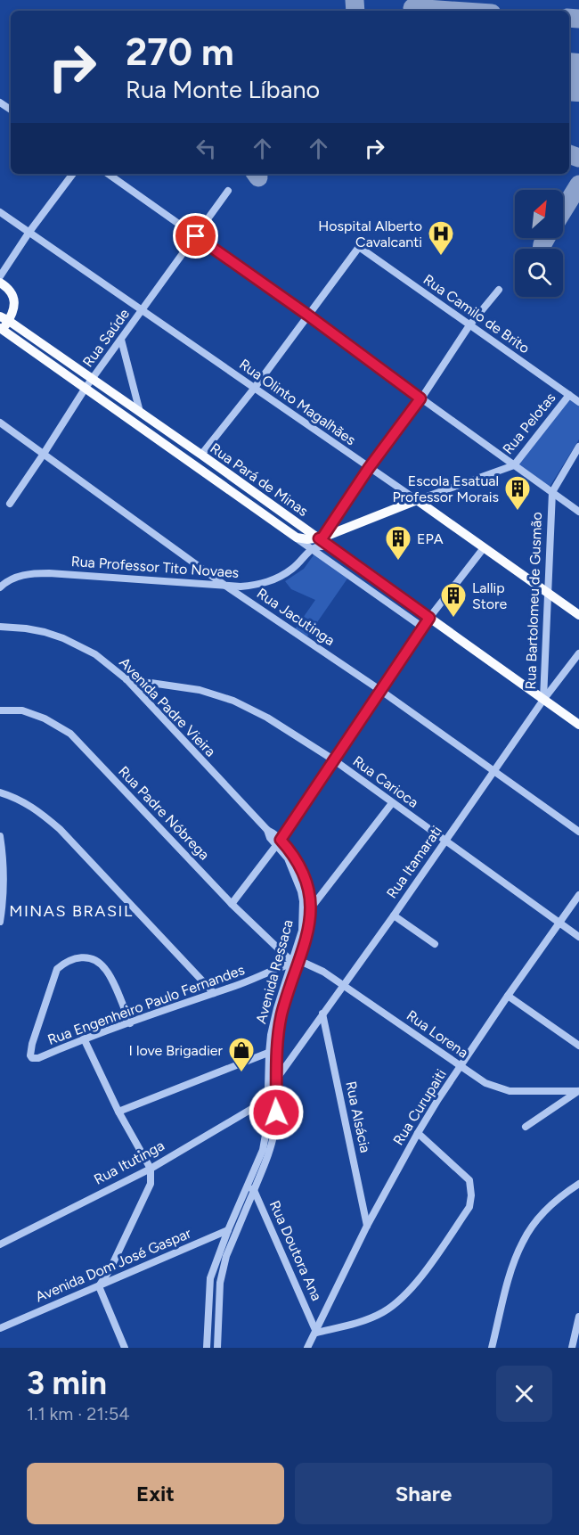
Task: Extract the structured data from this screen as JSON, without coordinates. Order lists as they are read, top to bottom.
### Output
{
  "streets": {
    "main road": ["Rua Olinto Magalhães", "Rua Pelotas", "Rua Pará de Minas"],
    "street": [
      "Rua Camilo de Brito",
      "Rua Saúde",
      "Rua Professor Tito Novaes",
      "Rua Bartolomeu de Gusmão",
      "Rua Jacutinga",
      "Avenida Padre Vieira",
      "Rua Carioca",
      "Rua Padre Nóbrega",
      "Rua Itamarati",
      "Avenida Ressaca",
      "Rua Engenheiro Paulo Fernandes",
      "Rua Lorena",
      "Rua Curupaiti",
      "Rua Alsácia",
      "Rua Itutinga",
      "Rua Doutora Ana",
      "Avenida Dom José Gaspar"
    ]
  },
  "crossings": [
    ["Rua Camilo de Brito", "Rua Pelotas"],
    ["Rua Saúde", "Rua Olinto Magalhães"],
    ["Rua Saúde", "Rua Pará de Minas"],
    ["Rua Saúde", "Rua Jacutinga"],
    ["Rua Olinto Magalhães", "Rua Pelotas"],
    ["Rua Olinto Magalhães", "Rua Bartolomeu de Gusmão"],
    ["Rua Pelotas", "Rua Pará de Minas"],
    ["Rua Pará de Minas", "Rua Professor Tito Novaes"],
    ["Rua Pará de Minas", "Rua Bartolomeu de Gusmão"],
    ["Rua Pará de Minas", "Rua Itamarati"],
    ["Rua Professor Tito Novaes", "Rua Jacutinga"],
    ["Rua Bartolomeu de Gusmão", "Rua Itamarati"],
    ["Rua Jacutinga", "Rua Itamarati"],
    ["Avenida Padre Vieira", "Rua Carioca"],
    ["Avenida Padre Vieira", "Avenida Ressaca"],
    ["Rua Carioca", "Rua Itamarati"],
    ["Rua Carioca", "Rua Curupaiti"],
    ["Rua Padre Nóbrega", "Avenida Ressaca"],
    ["Rua Padre Nóbrega", "Rua Engenheiro Paulo Fernandes"],
    ["Rua Padre Nóbrega", "Rua Lorena"],
    ["Rua Itamarati", "Avenida Ressaca"],
    ["Rua Itamarati", "Rua Lorena"],
    ["Rua Itamarati", "Rua Alsácia"],
    ["Avenida Ressaca", "Rua Engenheiro Paulo Fernandes"],
    ["Avenida Ressaca", "Rua Lorena"],
    ["Avenida Ressaca", "Rua Itutinga"],
    ["Avenida Ressaca", "Rua Doutora Ana"],
    ["Avenida Ressaca", "Avenida Dom José Gaspar"],
    ["Rua Engenheiro Paulo Fernandes", "Rua Lorena"],
    ["Rua Lorena", "Rua Curupaiti"],
    ["Rua Curupaiti", "Rua Alsácia"],
    ["Rua Curupaiti", "Rua Doutora Ana"]
  ],
  "districts": ["MINAS BRASIL"],
  "places": {
    "hospital": ["Hospital Alberto Cavalcanti"],
    "building": ["Escola Esatual Professor Morais", "EPA", "Lallip Store"],
    "shop": ["I love Brigadier"]
  },
  "north": "top right",
  "page": {
    "turn": ["270 m", "Rua Monte Líbano"],
    "heading": ["3 min", "1.1 km · 21:54"],
    "buttons": ["Exit", "Share"]
  }
}
